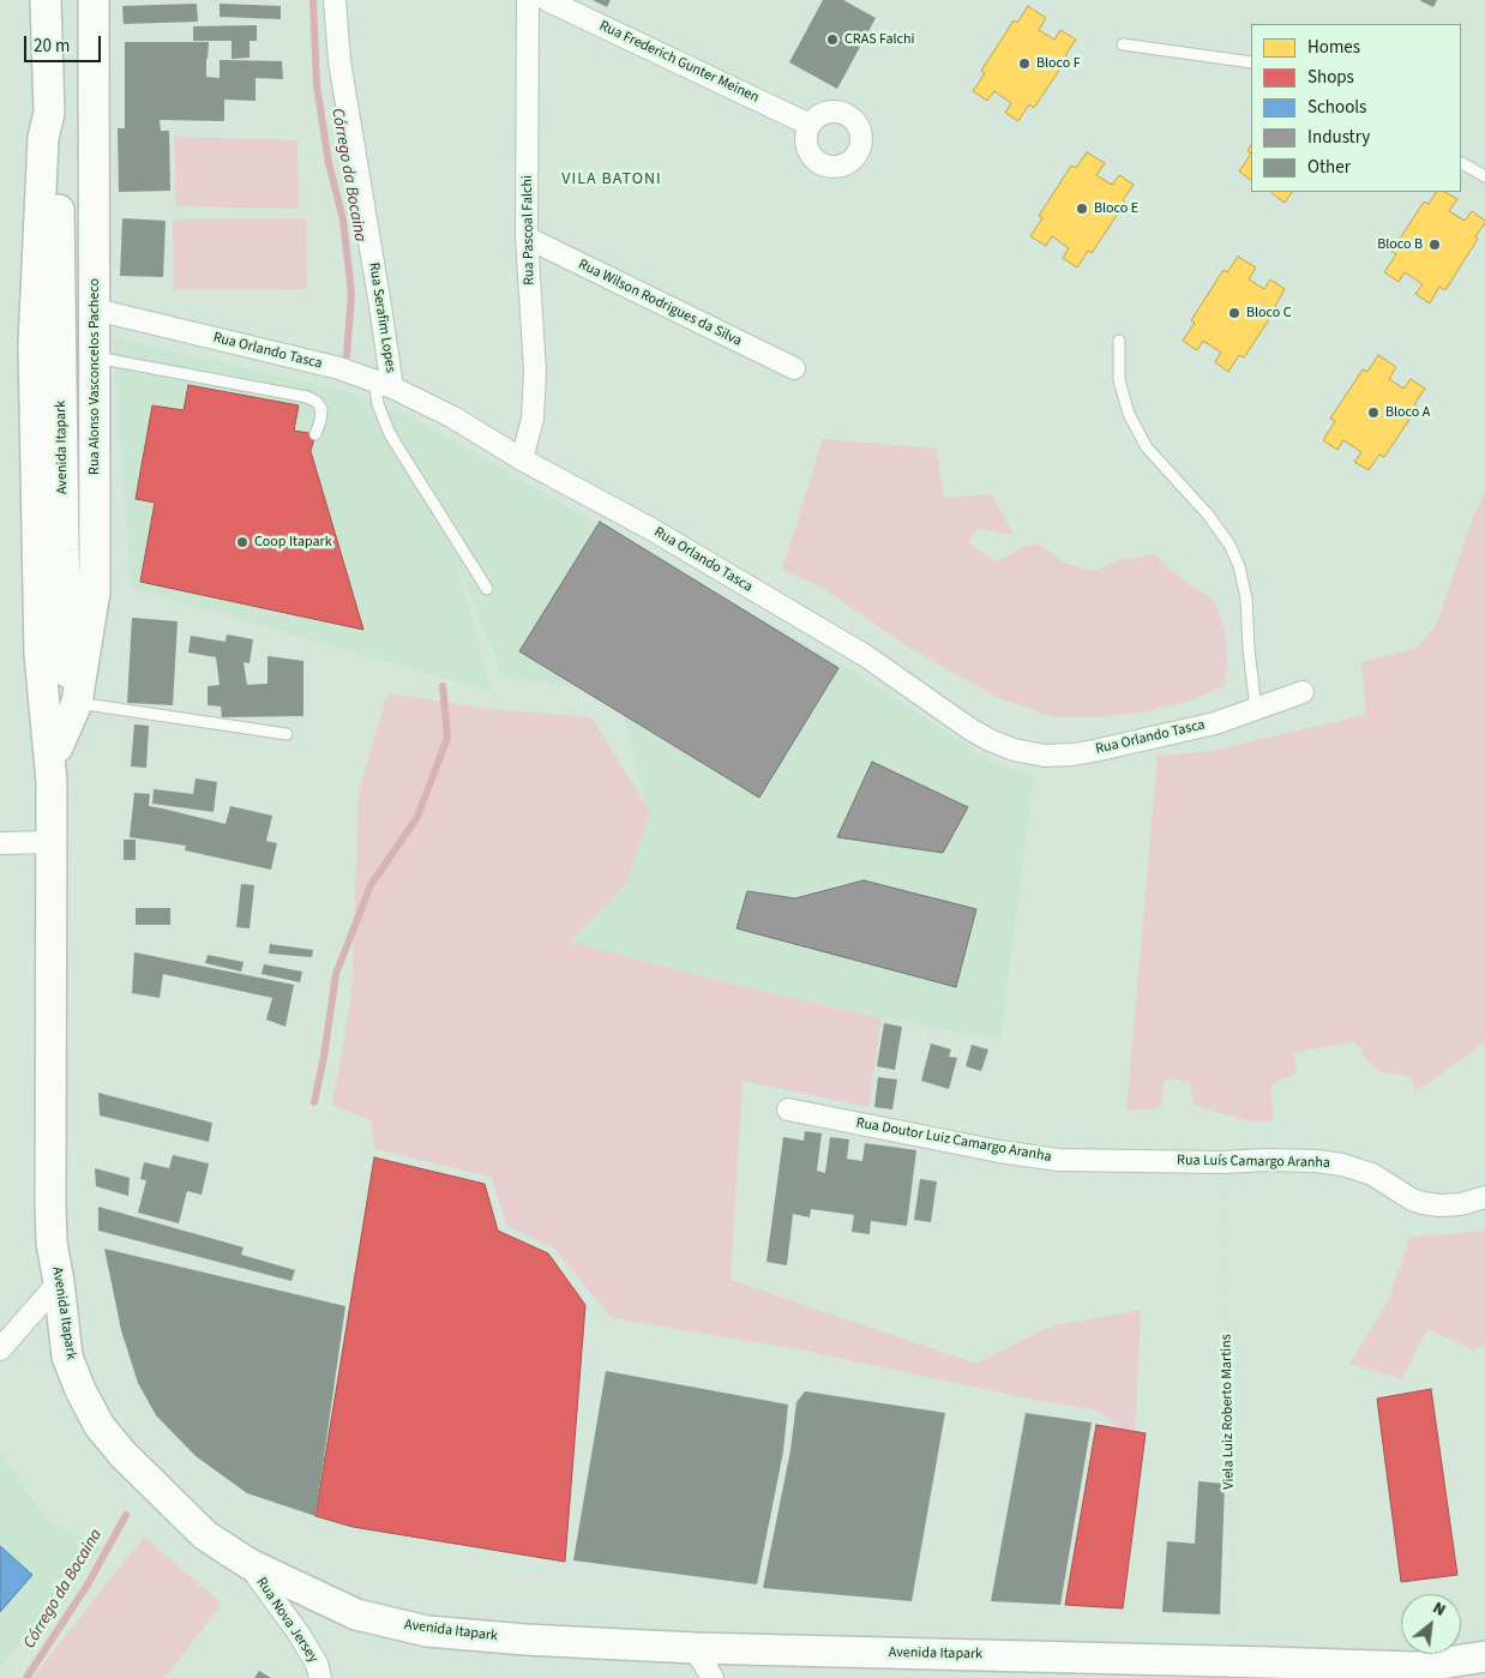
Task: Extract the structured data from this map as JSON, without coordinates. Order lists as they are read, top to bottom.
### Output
{
  "streets": {
    "main road": ["Rua Alonso Vasconcelos Pacheco", "Avenida Itapark"],
    "street": [
      "Rua Frederich Gunter Meinen",
      "Rua Pascoal Falchi",
      "Rua Wilson Rodrigues da Silva",
      "Rua Serafim Lopes",
      "Rua Orlando Tasca",
      "Rua Doutor Luiz Camargo Aranha",
      "Rua Luís Camargo Aranha",
      "Rua Nova Jersey"
    ],
    "path": ["Viela Luiz Roberto Martins"]
  },
  "crossings": [
    ["Rua Pascoal Falchi", "Rua Wilson Rodrigues da Silva"],
    ["Rua Pascoal Falchi", "Rua Orlando Tasca"],
    ["Rua Serafim Lopes", "Rua Orlando Tasca"],
    ["Rua Orlando Tasca", "Rua Alonso Vasconcelos Pacheco"],
    ["Rua Alonso Vasconcelos Pacheco", "Avenida Itapark"],
    ["Avenida Itapark", "Viela Luiz Roberto Martins"],
    ["Avenida Itapark", "Rua Nova Jersey"],
    ["Rua Doutor Luiz Camargo Aranha", "Rua Luís Camargo Aranha"],
    ["Rua Luís Camargo Aranha", "Viela Luiz Roberto Martins"]
  ],
  "districts": ["VILA BATONI"],
  "water": ["Córrego da Bocaina"],
  "places": [
    "CRAS Falchi",
    "Bloco F",
    "Bloco E",
    "Bloco B",
    "Bloco C",
    "Bloco A",
    "Coop Itapark"
  ],
  "legend": [
    "Homes",
    "Shops",
    "Schools",
    "Industry",
    "Other"
  ],
  "scale_bar": "20 m",
  "north": "top right"
}
